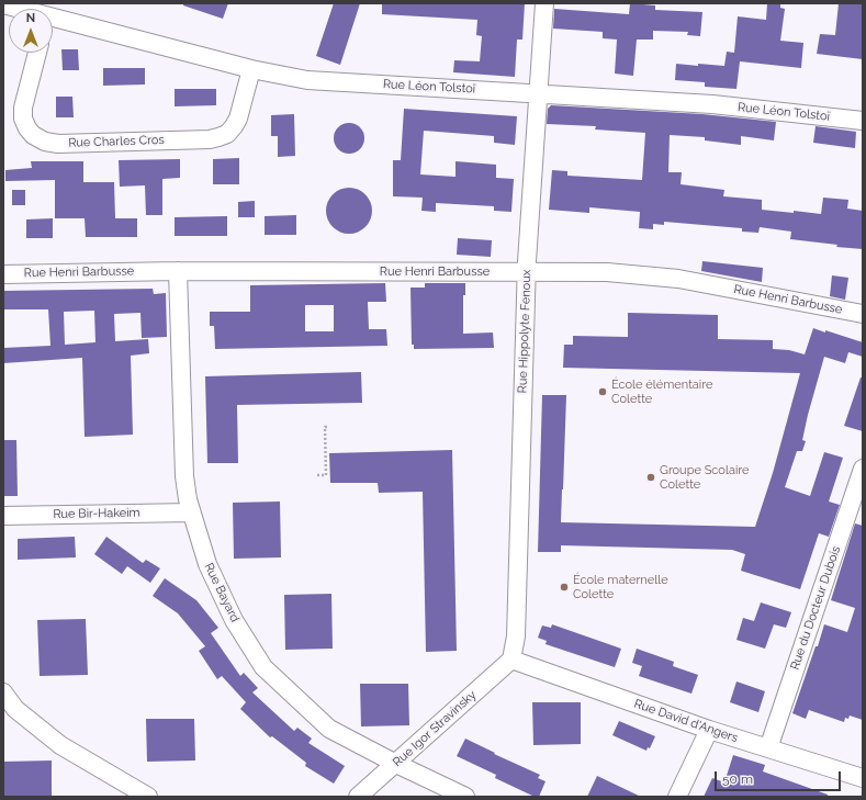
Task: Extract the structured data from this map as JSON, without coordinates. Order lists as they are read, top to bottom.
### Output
{
  "streets": {
    "street": [
      "Rue Léon Tolstoï",
      "Rue Charles Cros",
      "Rue Henri Barbusse",
      "Rue Hippolyte Fenoux",
      "Rue Bir-Hakeim",
      "Rue Bayard",
      "Rue du Docteur Dubois",
      "Rue David d'Angers",
      "Rue Igor Stravinsky"
    ]
  },
  "crossings": [
    ["Rue Léon Tolstoï", "Rue Charles Cros"],
    ["Rue Léon Tolstoï", "Rue Hippolyte Fenoux"],
    ["Rue Henri Barbusse", "Rue Hippolyte Fenoux"],
    ["Rue Henri Barbusse", "Rue Bayard"],
    ["Rue Hippolyte Fenoux", "Rue David d'Angers"],
    ["Rue Hippolyte Fenoux", "Rue Igor Stravinsky"],
    ["Rue Bir-Hakeim", "Rue Bayard"],
    ["Rue Bayard", "Rue Igor Stravinsky"],
    ["Rue du Docteur Dubois", "Rue David d'Angers"],
    ["Rue David d'Angers", "Rue Igor Stravinsky"]
  ],
  "places": ["École élémentaire Colette", "Groupe Scolaire Colette", "École maternelle Colette"],
  "scale_bar": "50 m",
  "north": "top"
}
